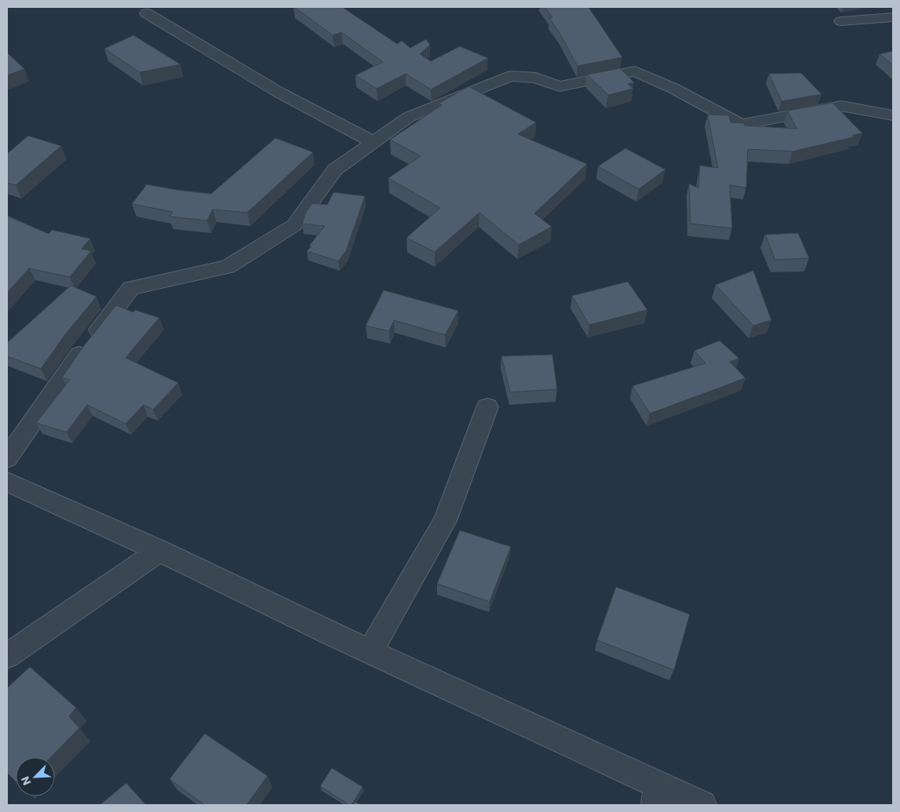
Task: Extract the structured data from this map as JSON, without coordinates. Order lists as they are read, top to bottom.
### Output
{
  "north": "bottom left"
}
